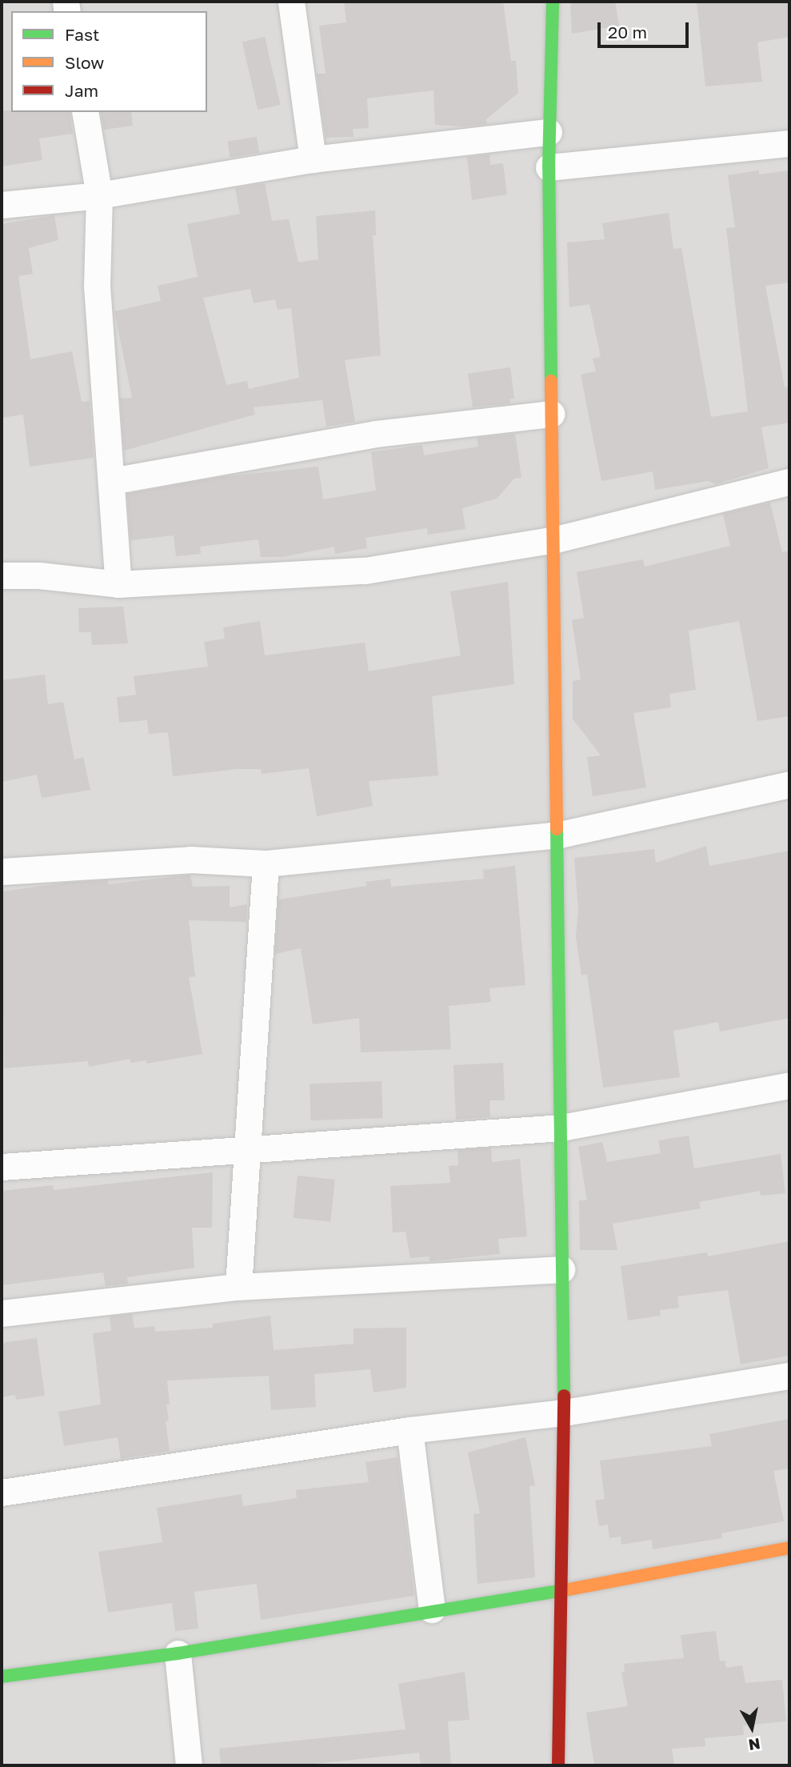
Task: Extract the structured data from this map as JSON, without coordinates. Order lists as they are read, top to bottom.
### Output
{
  "legend": ["Fast", "Slow", "Jam"],
  "scale_bar": "20 m",
  "north": "bottom"
}
